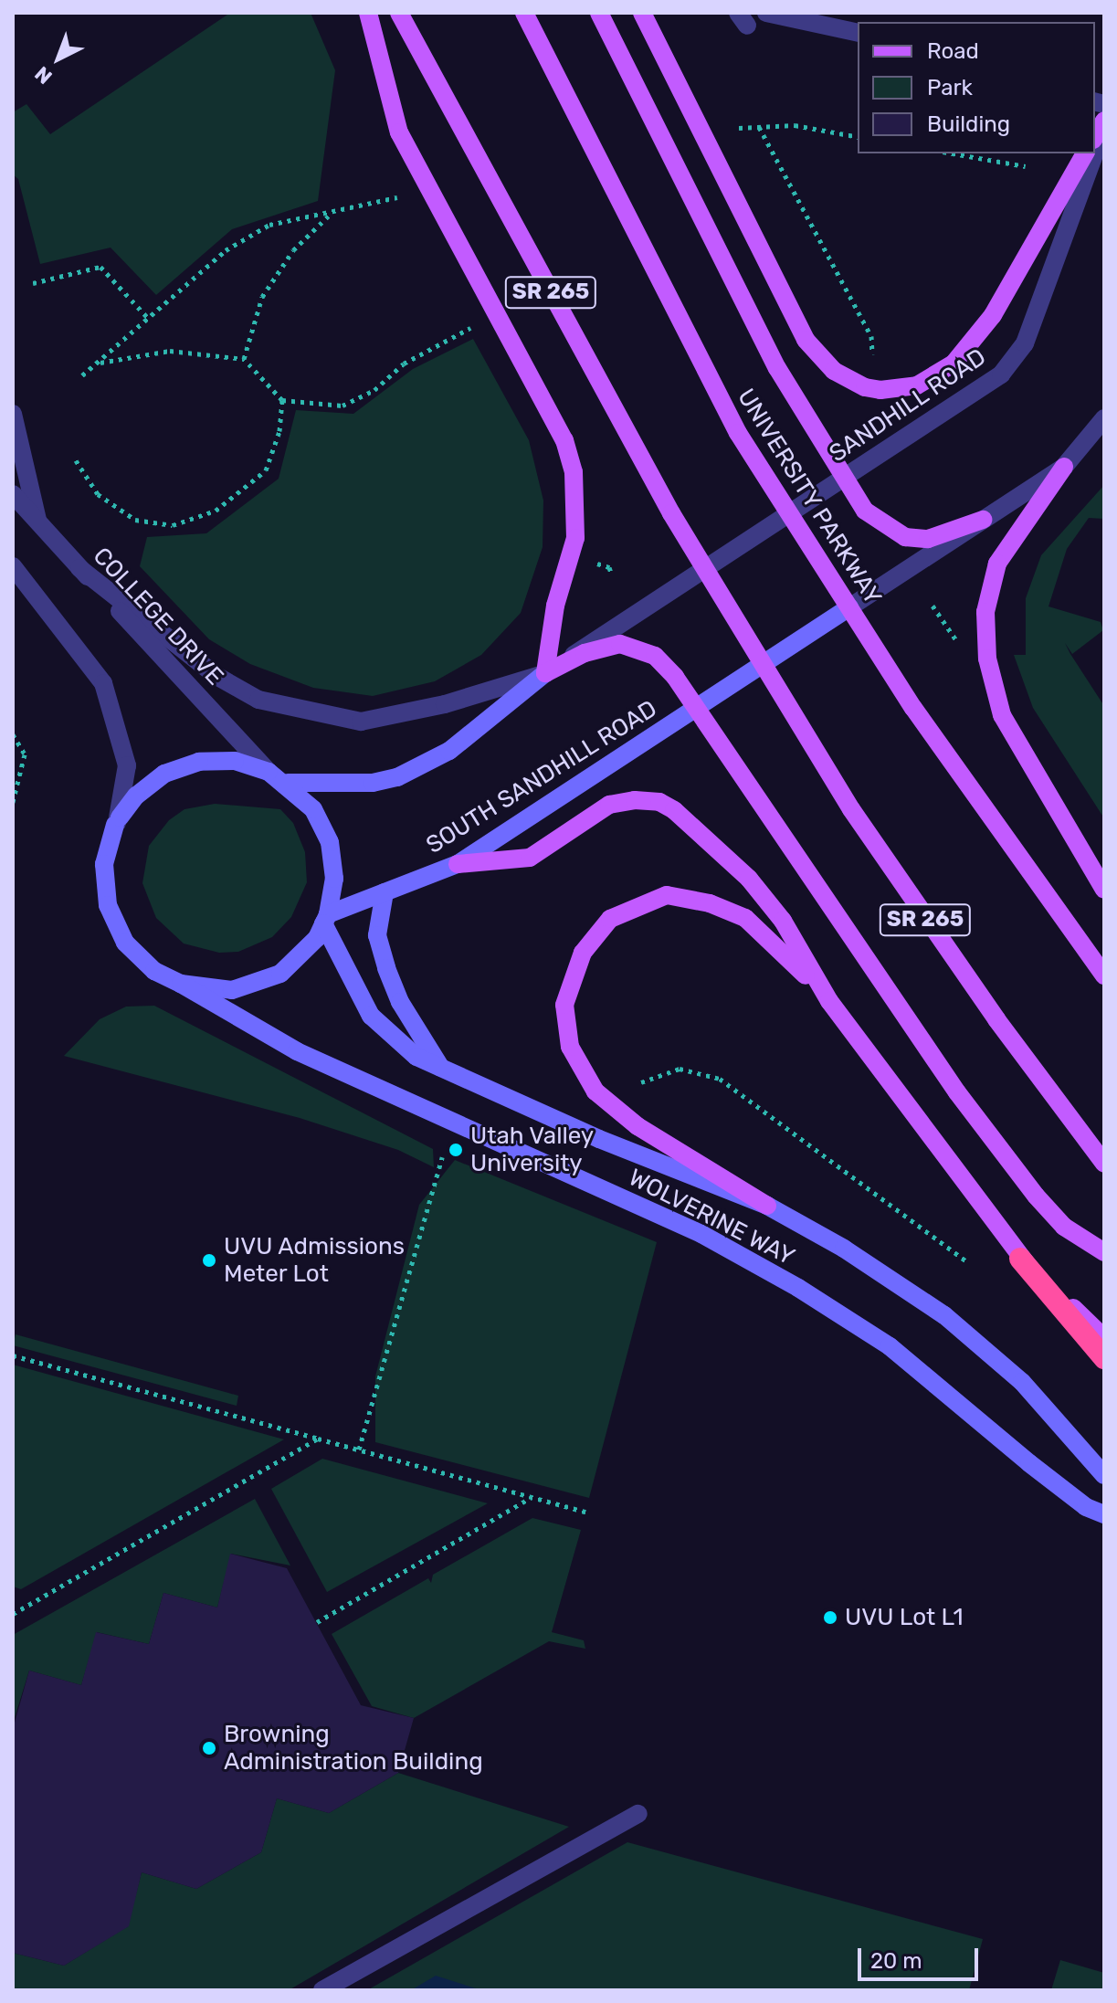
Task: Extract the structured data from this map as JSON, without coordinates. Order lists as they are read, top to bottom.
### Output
{
  "streets": {
    "main road": [
      "SR 265",
      "UNIVERSITY PARKWAY",
      "SOUTH SANDHILL ROAD",
      "WOLVERINE WAY"
    ],
    "street": ["SANDHILL ROAD", "COLLEGE DRIVE"]
  },
  "crossings": [
    ["SR 265", "SANDHILL ROAD"],
    ["SANDHILL ROAD", "UNIVERSITY PARKWAY"],
    ["SANDHILL ROAD", "COLLEGE DRIVE"],
    ["COLLEGE DRIVE", "SOUTH SANDHILL ROAD"],
    ["COLLEGE DRIVE", "WOLVERINE WAY"],
    ["SOUTH SANDHILL ROAD", "WOLVERINE WAY"]
  ],
  "places": [
    "Utah Valley University",
    "UVU Admissions Meter Lot",
    "UVU Lot L1",
    "Browning Administration Building"
  ],
  "legend": ["Road", "Park", "Building"],
  "scale_bar": "20 m",
  "north": "bottom left"
}
